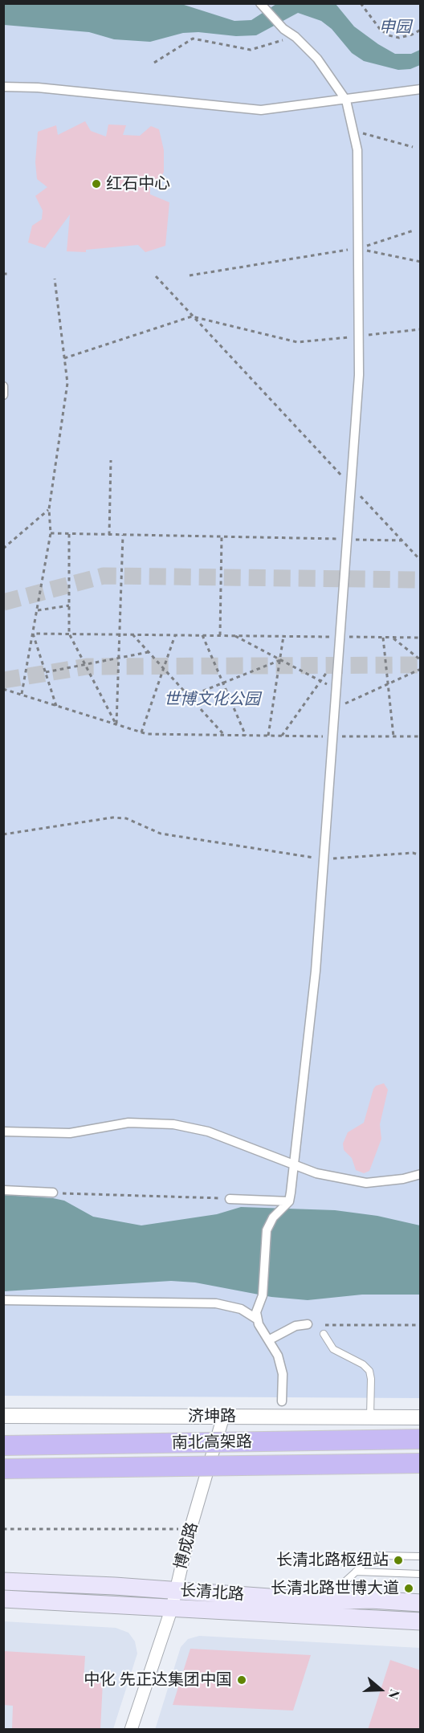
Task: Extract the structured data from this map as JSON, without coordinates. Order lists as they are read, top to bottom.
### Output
{
  "streets": {
    "highway": ["南北高架路"],
    "main road": ["长清北路"],
    "street": ["济坤路", "博成路"]
  },
  "crossings": [
    ["济坤路", "博成路"],
    ["博成路", "长清北路"]
  ],
  "parks": ["申园", "世博文化公园"],
  "places": [
    "红石中心",
    "长清北路枢纽站",
    "长清北路世博大道",
    "中化 先正达集团中国"
  ],
  "north": "right"
}
